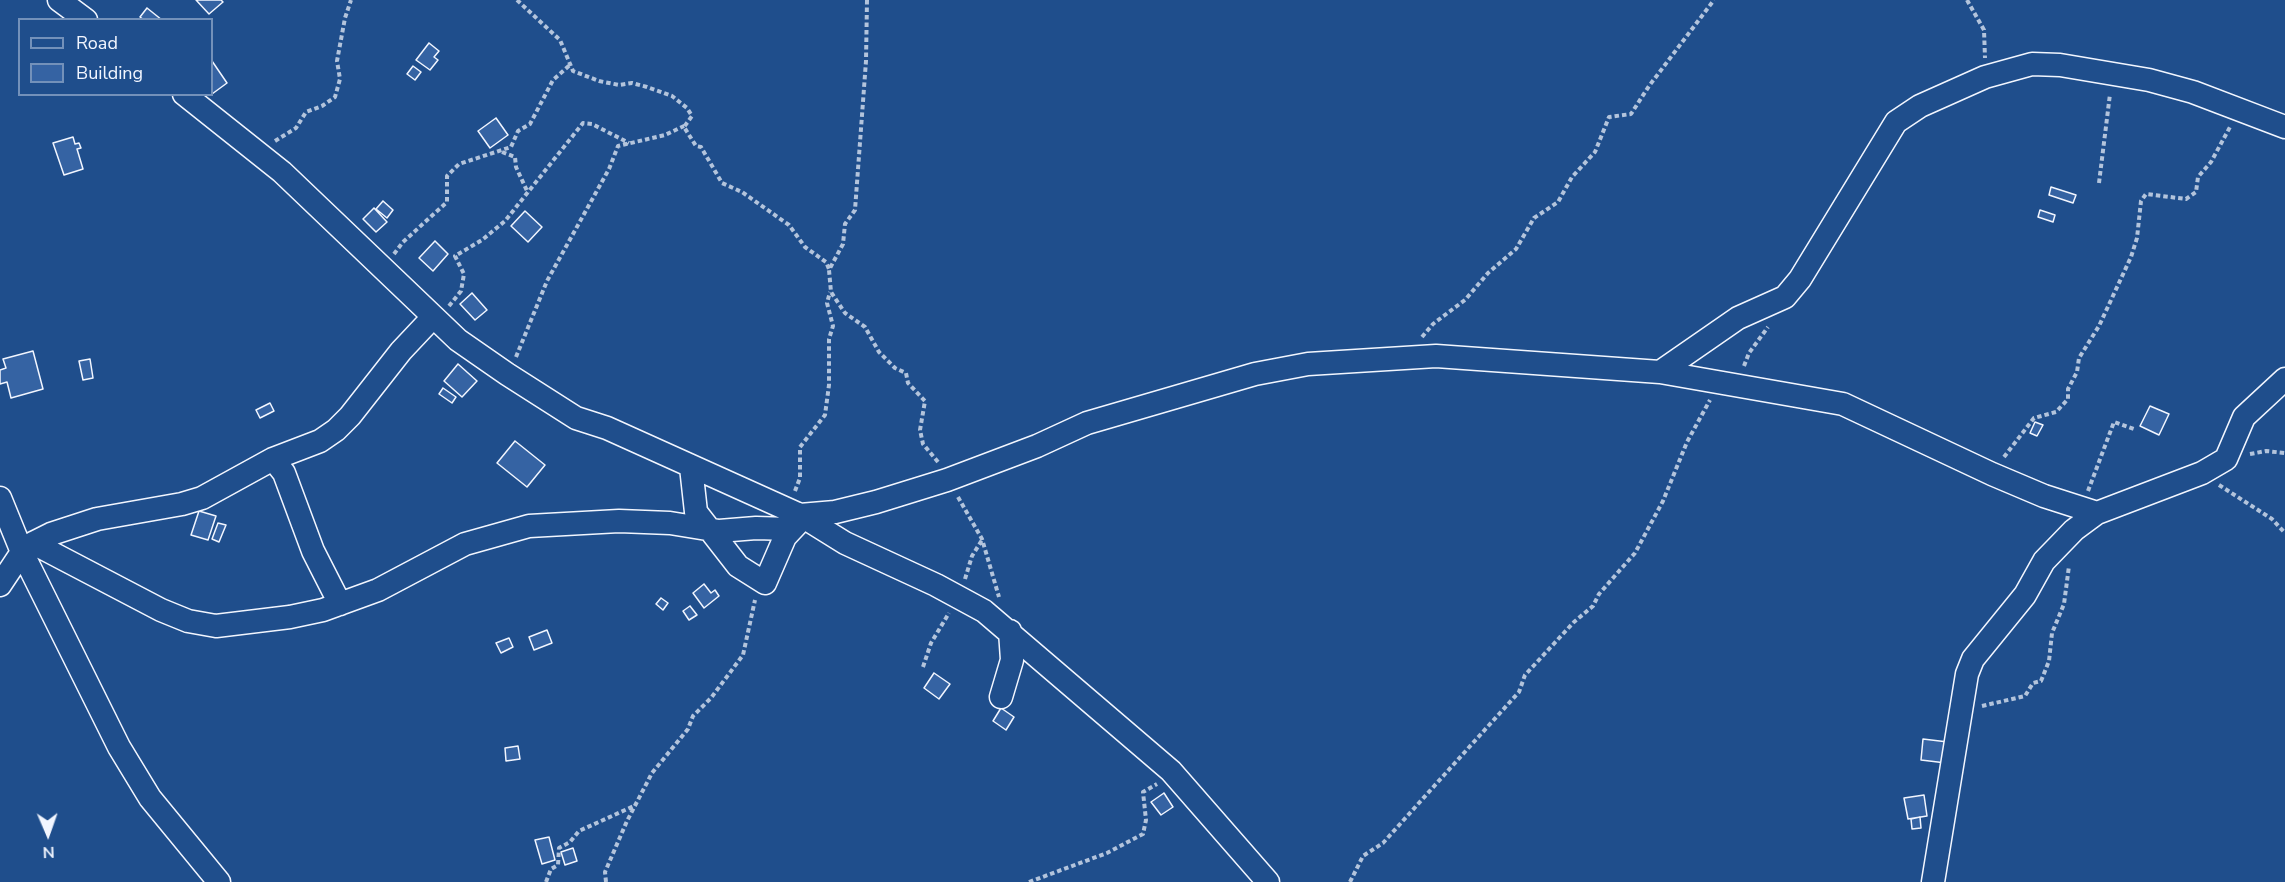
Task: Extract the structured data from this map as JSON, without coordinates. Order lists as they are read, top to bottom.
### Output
{
  "legend": ["Road", "Building"],
  "north": "bottom"
}
